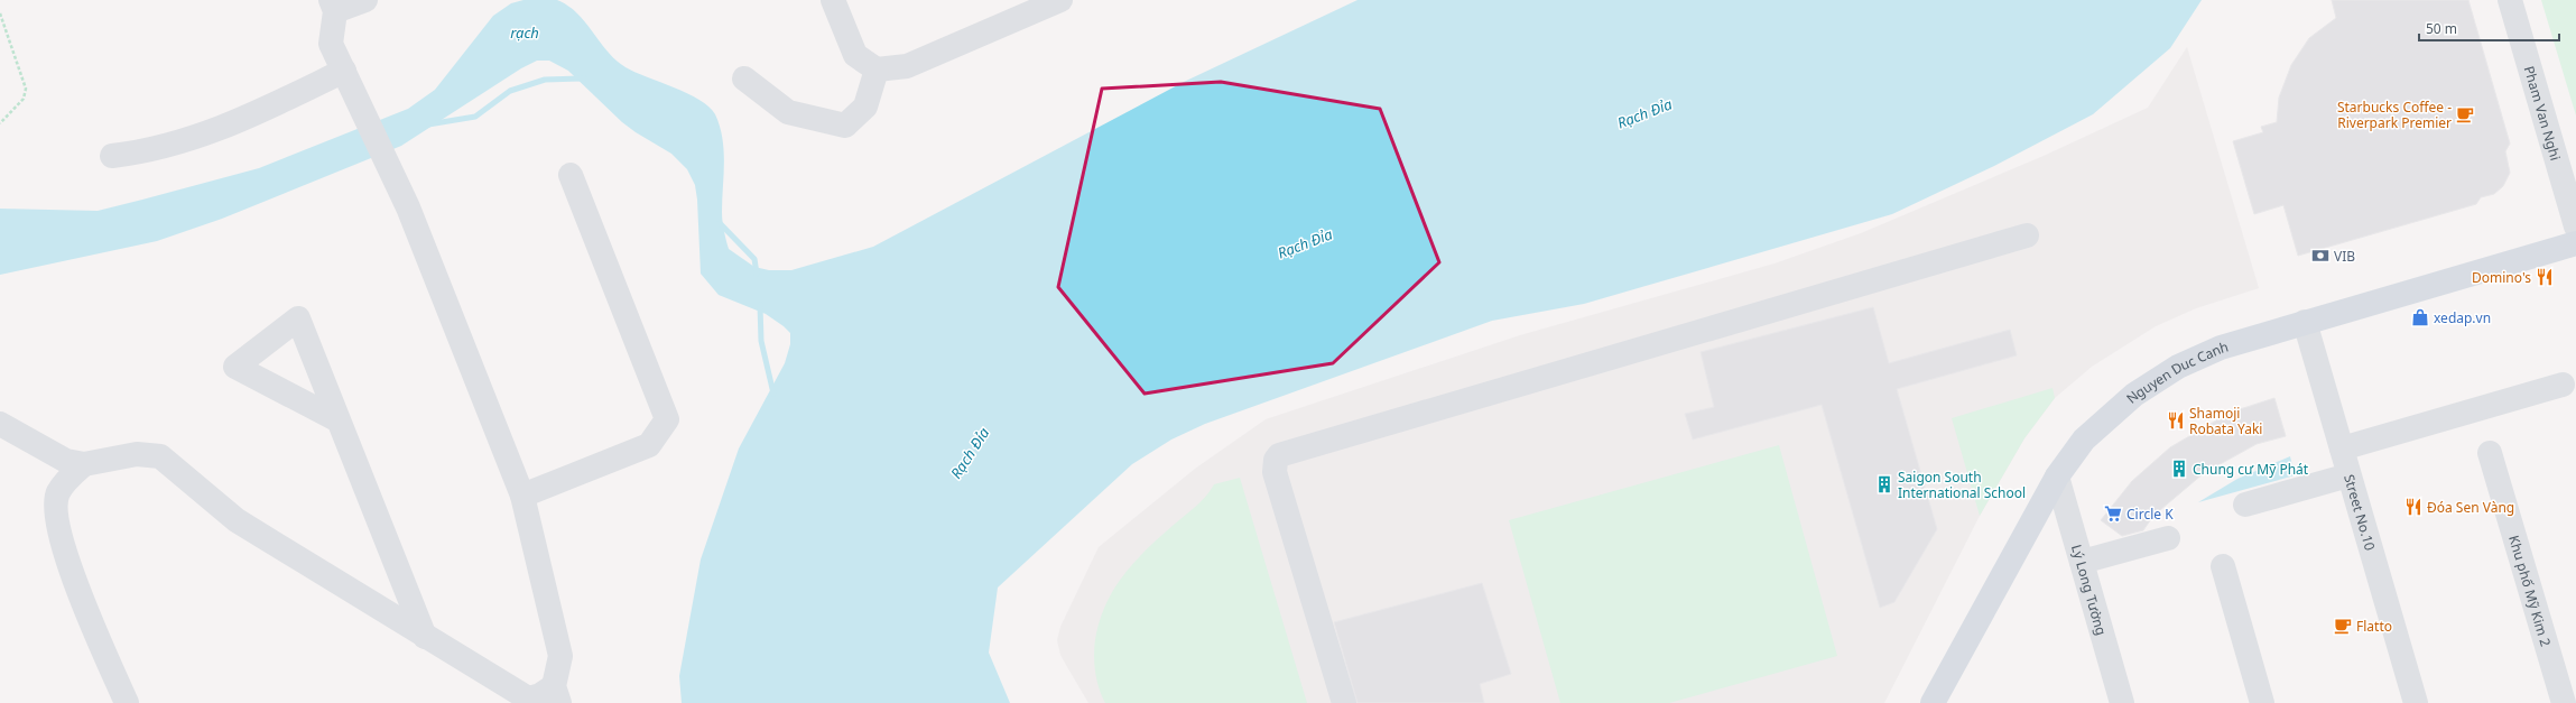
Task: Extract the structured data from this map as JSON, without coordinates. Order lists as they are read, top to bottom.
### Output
{
  "streets": {
    "main road": ["Nguyen Duc Canh"],
    "street": [
      "Pham Van Nghi",
      "Street No.10",
      "Lý Long Tường",
      "Khu phố Mỹ Kim 2"
    ]
  },
  "crossings": [
    ["Nguyen Duc Canh", "Street No.10"],
    ["Nguyen Duc Canh", "Lý Long Tường"]
  ],
  "water": ["rạch", "Rạch Đỉa"],
  "places": {
    "cafe": ["Starbucks Coffee - Riverpark Premier", "Flatto"],
    "bank": ["VIB"],
    "restaurant": ["Domino's", "Shamoji Robata Yaki", "Đóa Sen Vàng"],
    "shop": ["xedap.vn"],
    "building": ["Chung cư Mỹ Phát", "Saigon South International School"],
    "supermarket": ["Circle K"]
  },
  "scale_bar": "50 m"
}
